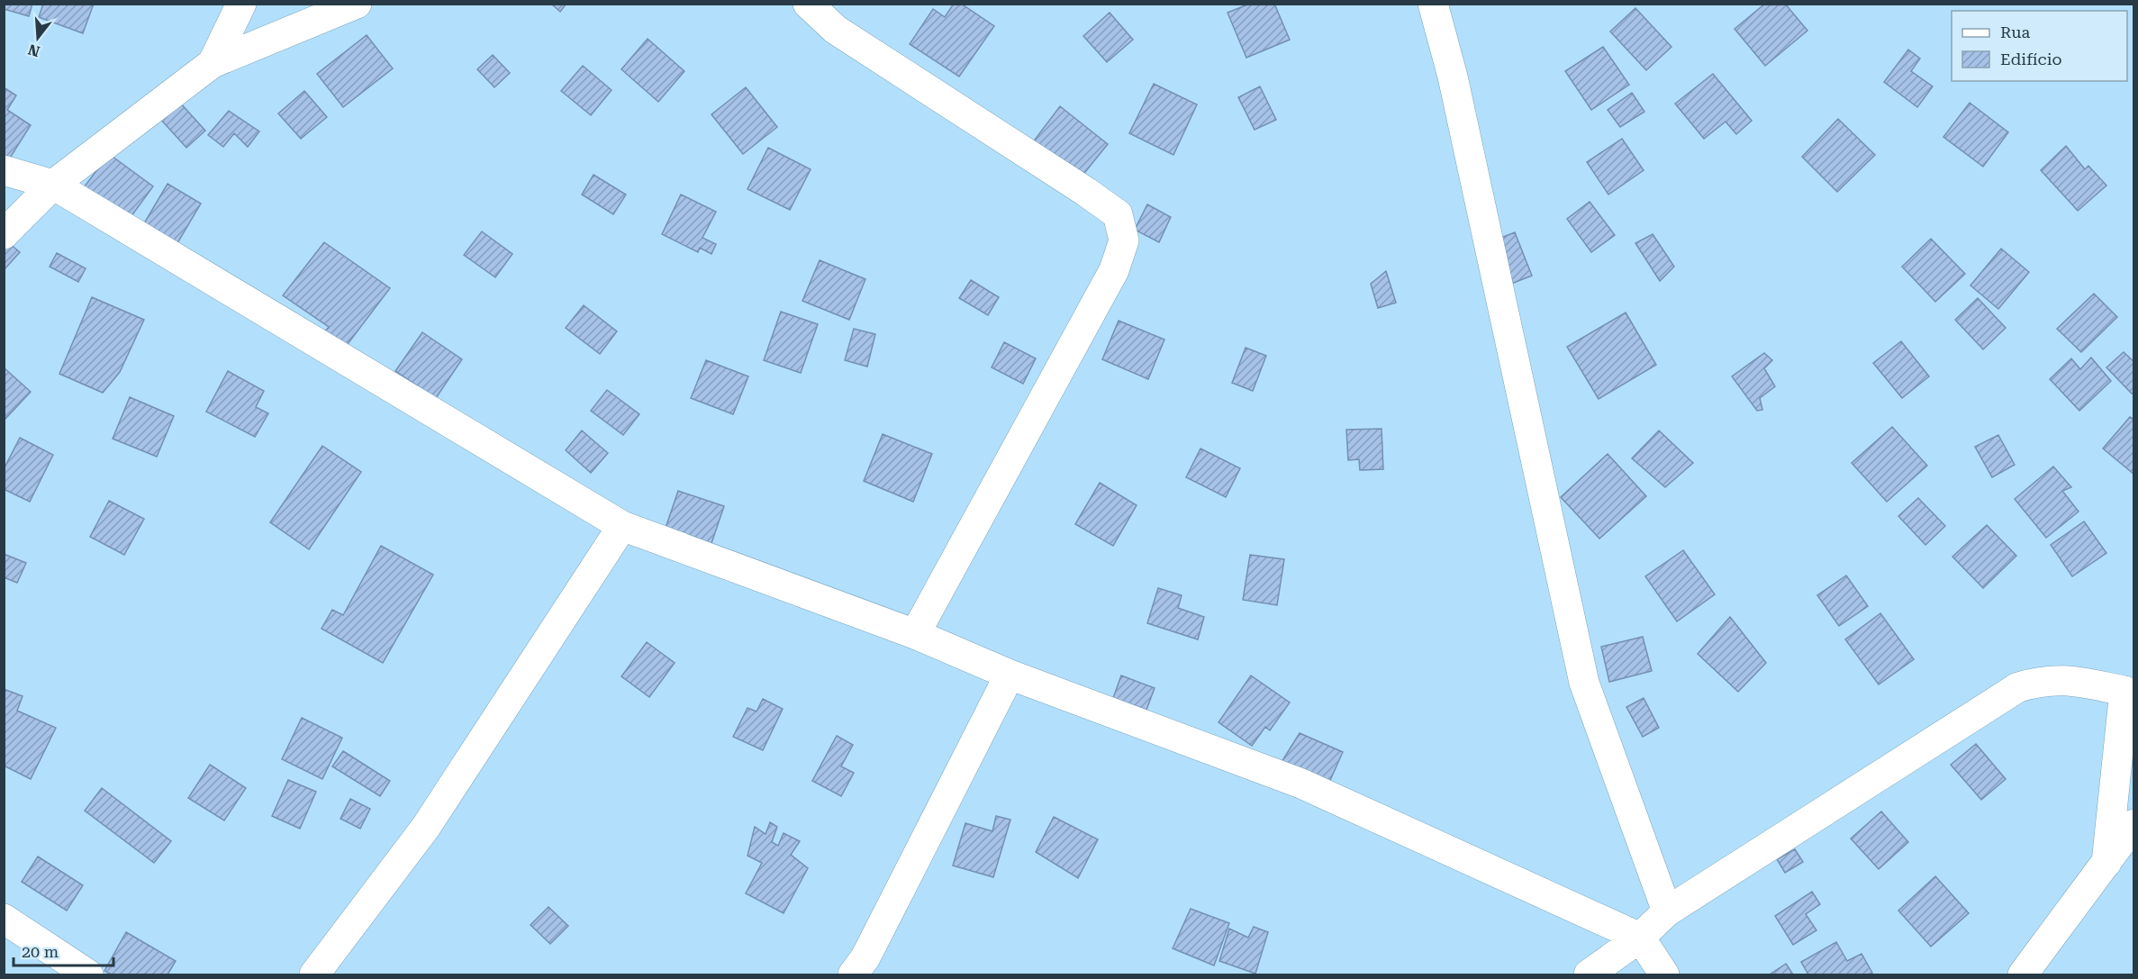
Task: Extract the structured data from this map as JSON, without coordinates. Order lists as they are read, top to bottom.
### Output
{
  "legend": ["Rua", "Edifício"],
  "scale_bar": "20 m",
  "north": "bottom"
}
